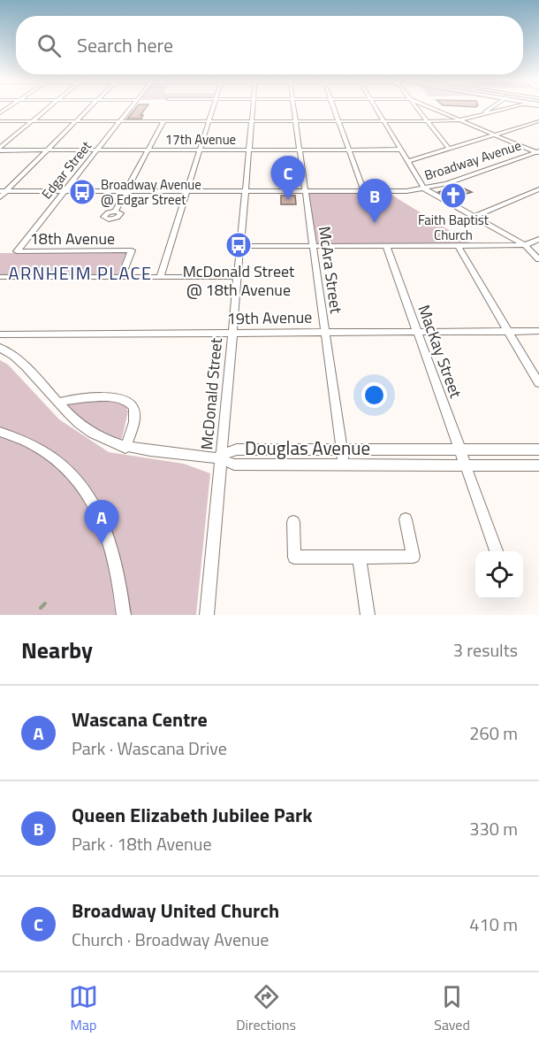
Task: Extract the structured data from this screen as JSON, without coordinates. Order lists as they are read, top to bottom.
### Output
{
  "streets": {
    "street": [
      "17th Avenue",
      "Broadway Avenue",
      "Edgar Street",
      "18th Avenue",
      "McAra Street",
      "19th Avenue",
      "MacKay Street",
      "McDonald Street",
      "Douglas Avenue"
    ]
  },
  "crossings": [
    ["17th Avenue", "Edgar Street"],
    ["17th Avenue", "McAra Street"],
    ["17th Avenue", "McDonald Street"],
    ["Broadway Avenue", "Edgar Street"],
    ["Broadway Avenue", "McAra Street"],
    ["Broadway Avenue", "McDonald Street"],
    ["Edgar Street", "18th Avenue"],
    ["McAra Street", "19th Avenue"],
    ["McAra Street", "Douglas Avenue"],
    ["19th Avenue", "MacKay Street"],
    ["19th Avenue", "McDonald Street"],
    ["MacKay Street", "Douglas Avenue"],
    ["McDonald Street", "Douglas Avenue"]
  ],
  "districts": ["ARNHEIM PLACE"],
  "places": {
    "bus stop": ["Broadway Avenue @ Edgar Street", "McDonald Street @ 18th Avenue"],
    "church": ["Faith Baptist Church"]
  },
  "page": {
    "search": "Search here",
    "pins": ["C", "B", "A"],
    "heading": ["Nearby", "3 results"],
    "list": [
      {
        "mark": "A",
        "name": "Wascana Centre",
        "note": "Park · Wascana Drive",
        "value": "260 m"
      },
      {
        "mark": "B",
        "name": "Queen Elizabeth Jubilee Park",
        "note": "Park · 18th Avenue",
        "value": "330 m"
      },
      {
        "mark": "C",
        "name": "Broadway United Church",
        "note": "Church · Broadway Avenue",
        "value": "410 m"
      }
    ],
    "nav": ["Map", "Directions", "Saved"]
  }
}
